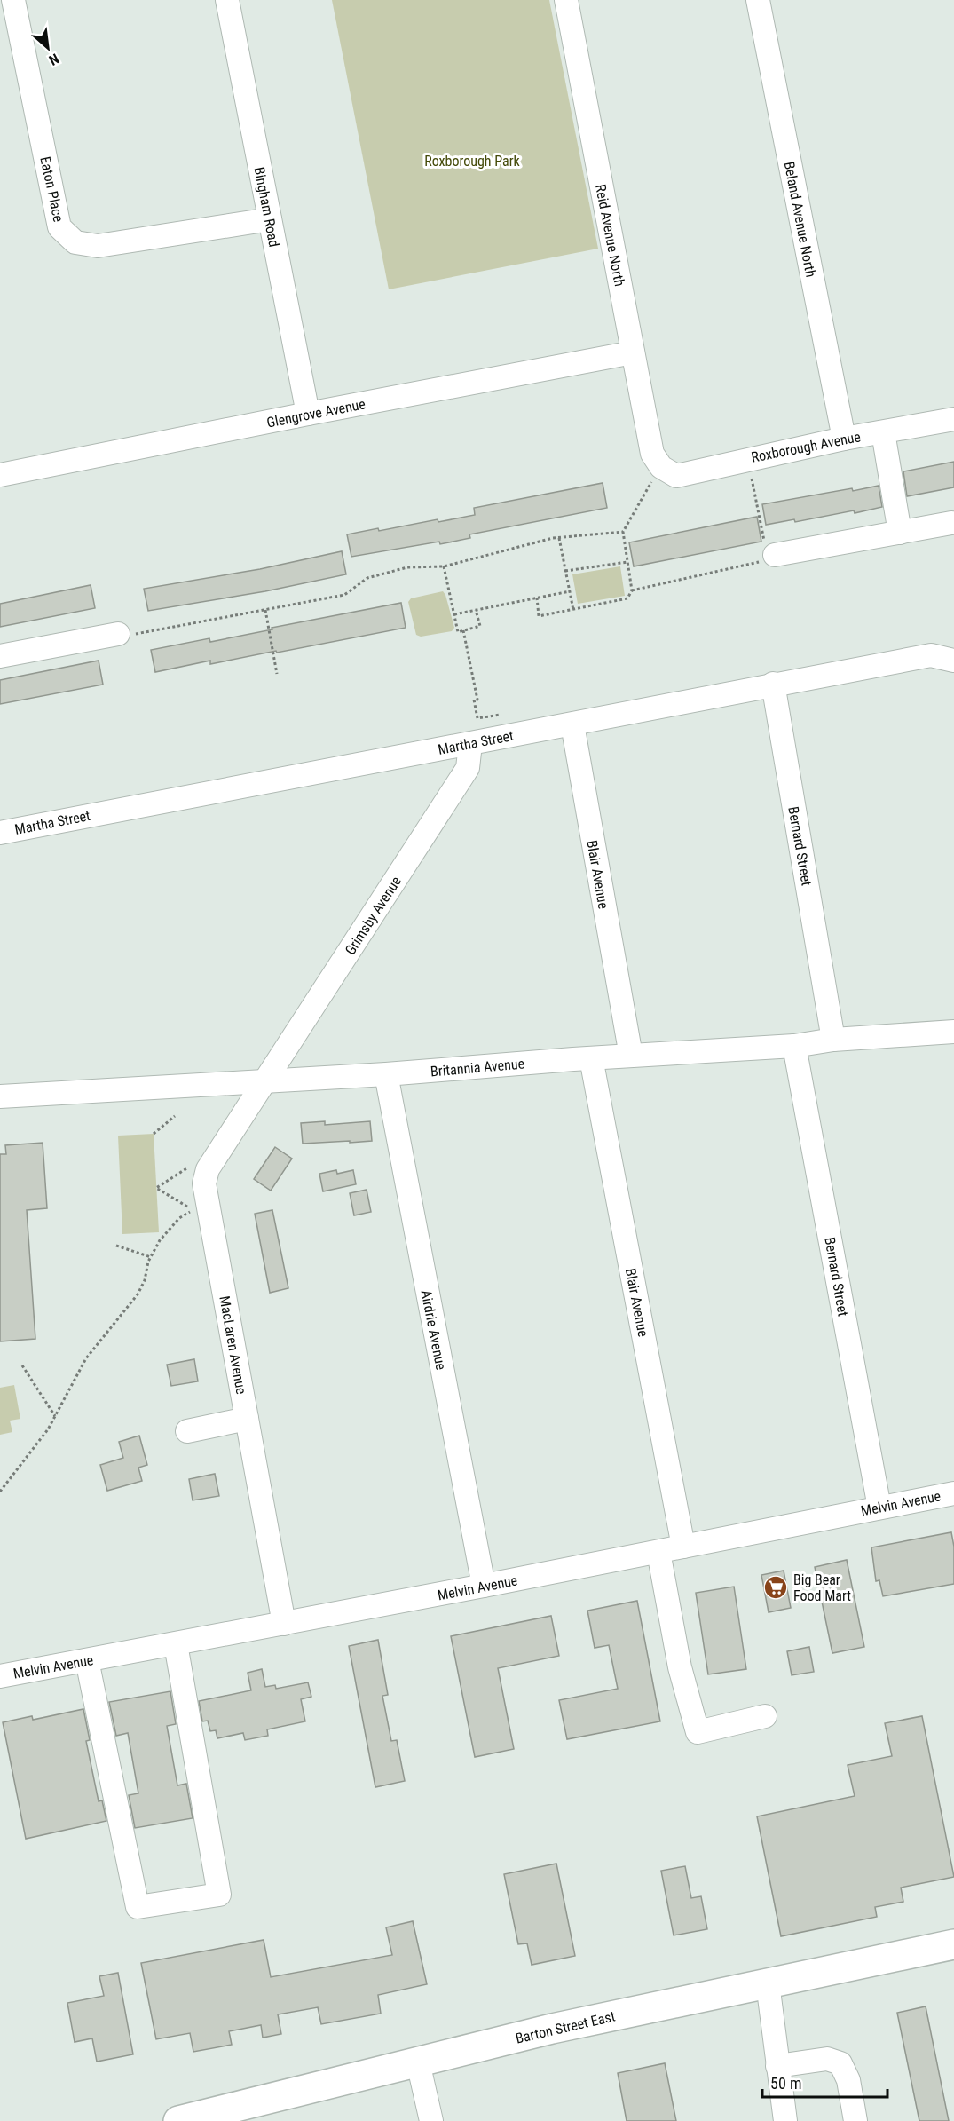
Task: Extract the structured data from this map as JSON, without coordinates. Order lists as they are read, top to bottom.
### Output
{
  "streets": {
    "main road": ["Barton Street East"],
    "street": [
      "Eaton Place",
      "Bingham Road",
      "Beland Avenue North",
      "Reid Avenue North",
      "Glengrove Avenue",
      "Roxborough Avenue",
      "Martha Street",
      "Bernard Street",
      "Blair Avenue",
      "Grimsby Avenue",
      "Britannia Avenue",
      "Airdrie Avenue",
      "MacLaren Avenue",
      "Melvin Avenue"
    ]
  },
  "crossings": [
    ["Eaton Place", "Bingham Road"],
    ["Bingham Road", "Glengrove Avenue"],
    ["Beland Avenue North", "Roxborough Avenue"],
    ["Reid Avenue North", "Glengrove Avenue"],
    ["Reid Avenue North", "Roxborough Avenue"],
    ["Martha Street", "Bernard Street"],
    ["Martha Street", "Blair Avenue"],
    ["Martha Street", "Grimsby Avenue"],
    ["Bernard Street", "Britannia Avenue"],
    ["Bernard Street", "Melvin Avenue"],
    ["Blair Avenue", "Britannia Avenue"],
    ["Blair Avenue", "Melvin Avenue"],
    ["Grimsby Avenue", "Britannia Avenue"],
    ["Grimsby Avenue", "MacLaren Avenue"],
    ["Britannia Avenue", "Airdrie Avenue"],
    ["Britannia Avenue", "MacLaren Avenue"],
    ["Airdrie Avenue", "Melvin Avenue"],
    ["MacLaren Avenue", "Melvin Avenue"]
  ],
  "parks": ["Roxborough Park"],
  "places": {
    "supermarket": ["Big Bear Food Mart"]
  },
  "scale_bar": "50 m",
  "north": "bottom right"
}
